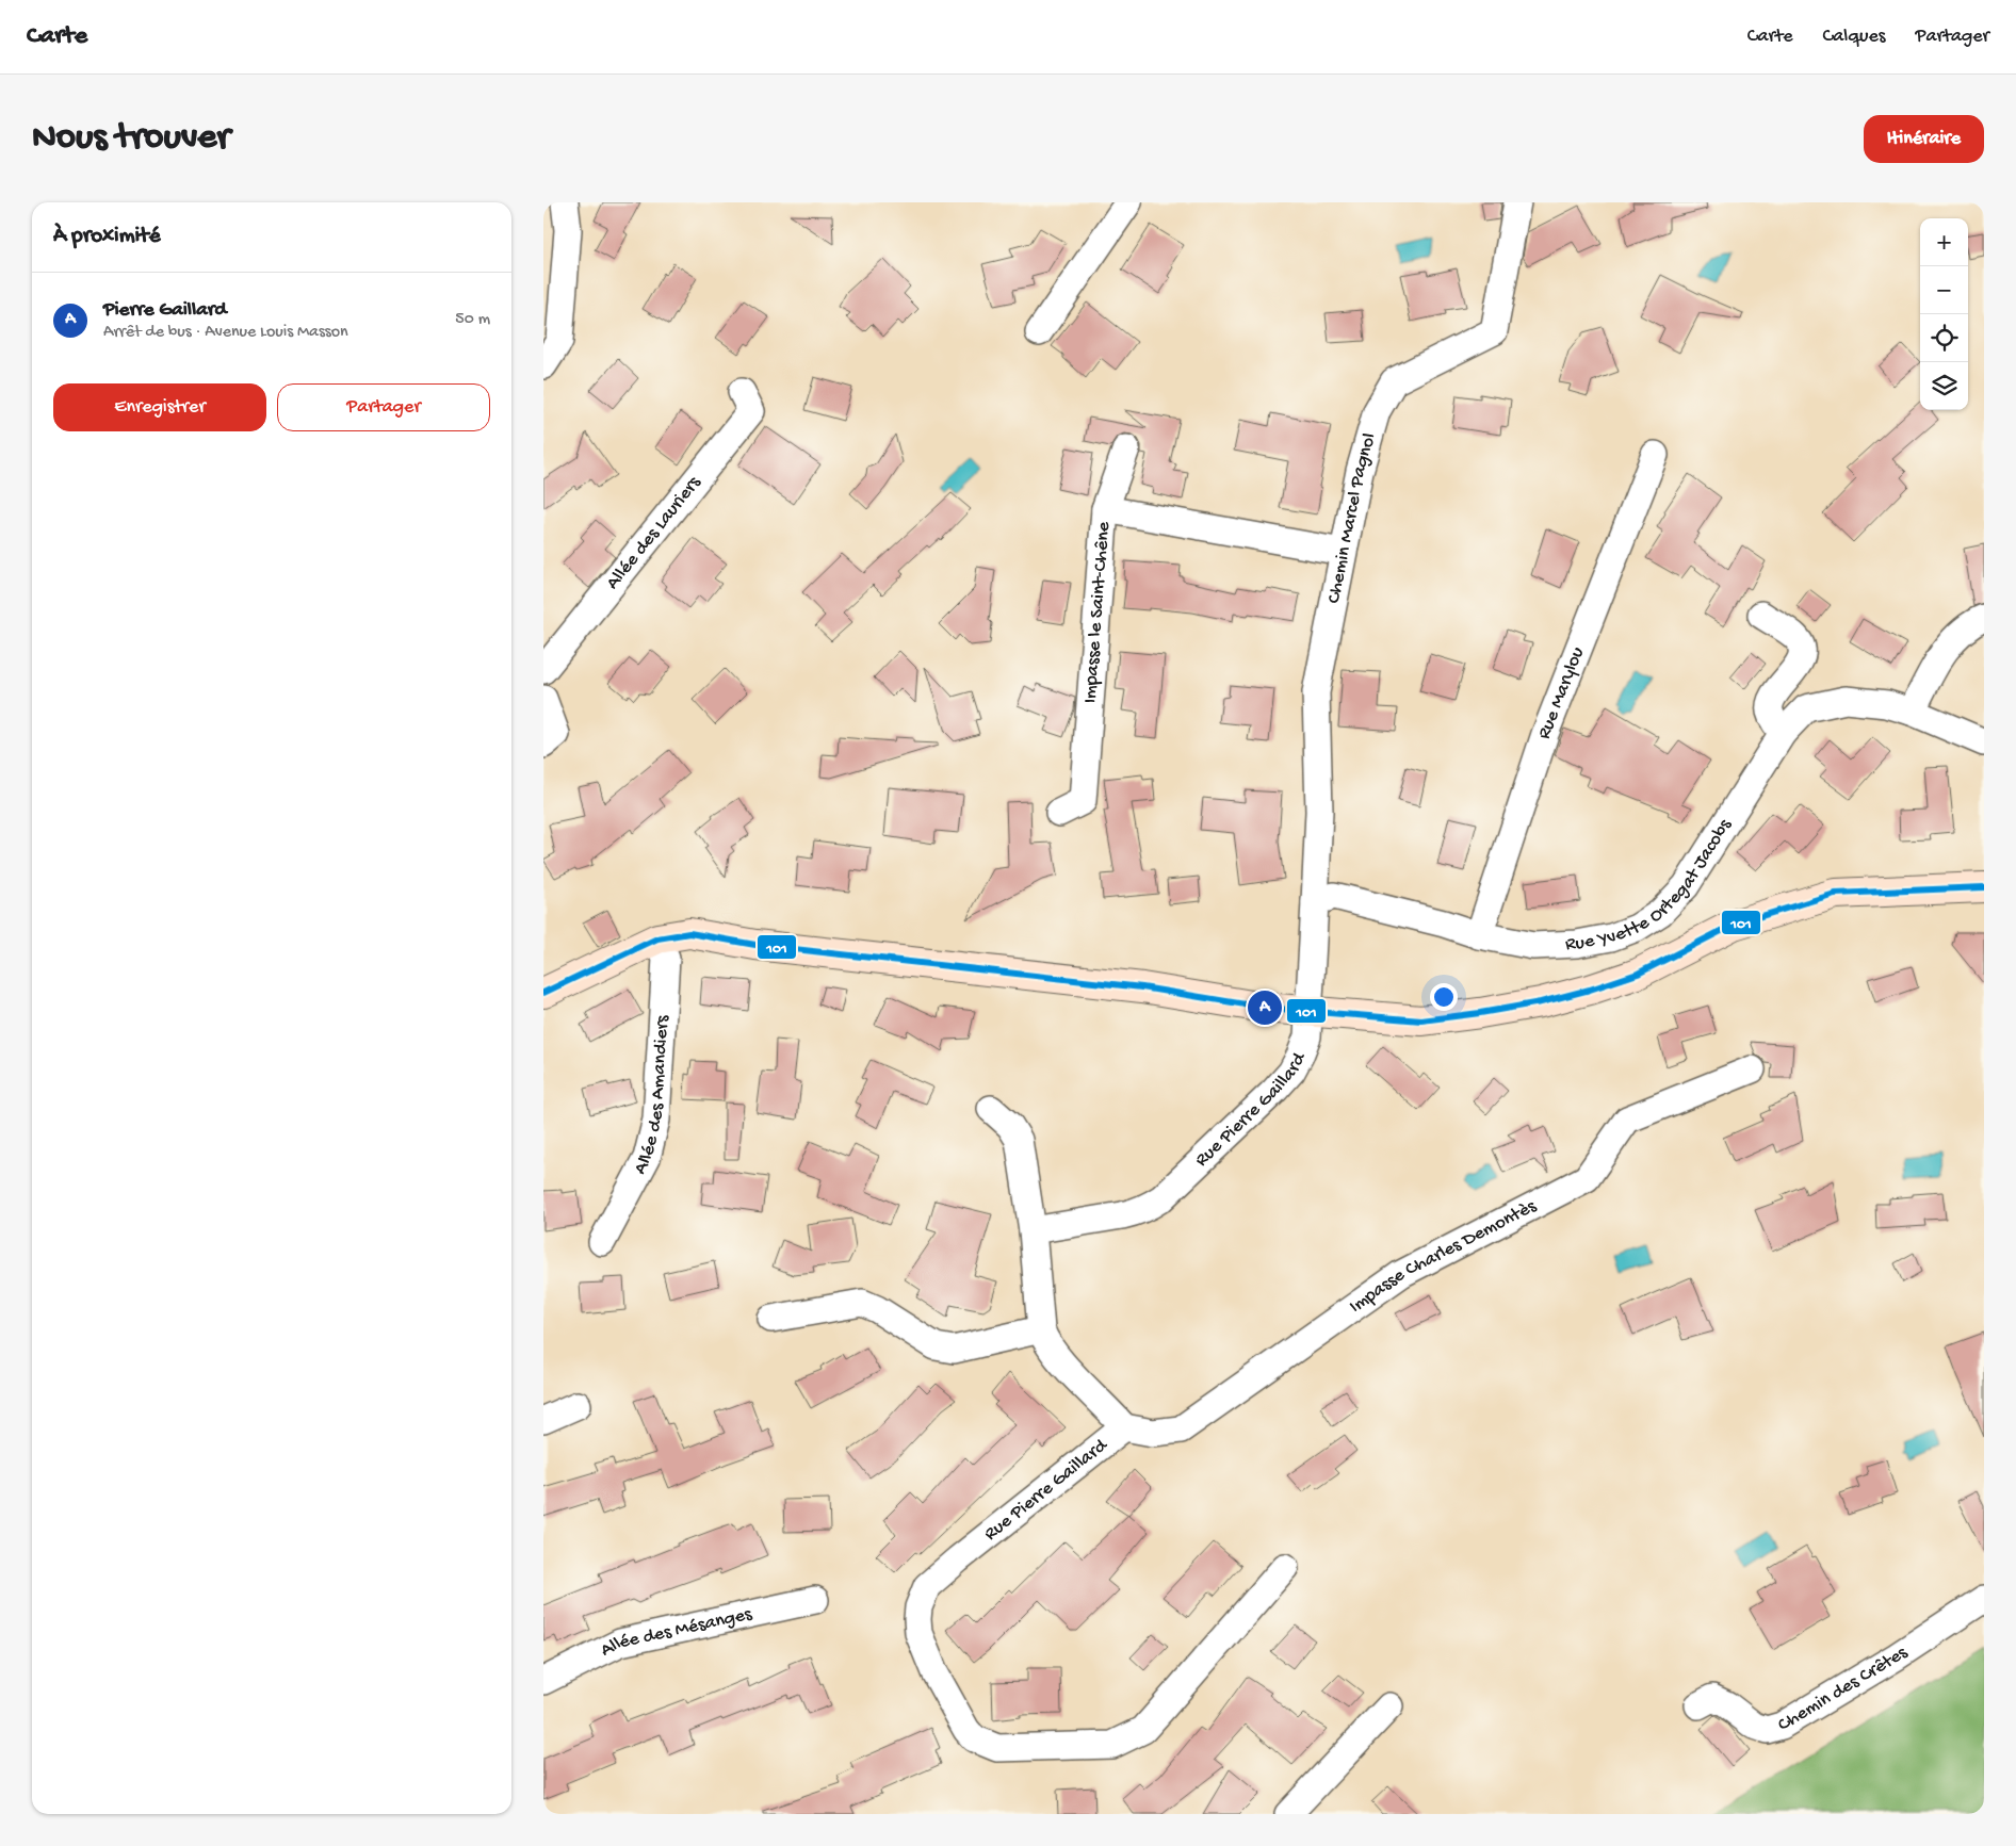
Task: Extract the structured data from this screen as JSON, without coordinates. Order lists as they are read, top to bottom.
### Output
{
  "streets": {
    "street": [
      "Chemin Marcel Pagnol",
      "Allée des Lauriers",
      "Impasse le Saint-Chêne",
      "Rue Marylou",
      "Rue Yvette Ortegat Jacobs",
      "Allée des Amandiers",
      "Rue Pierre Gaillard",
      "Impasse Charles Demontès",
      "Allée des Mésanges",
      "Chemin des Crêtes"
    ]
  },
  "crossings": [
    ["Chemin Marcel Pagnol", "Impasse le Saint-Chêne"],
    ["Chemin Marcel Pagnol", "Rue Yvette Ortegat Jacobs"],
    ["Rue Marylou", "Rue Yvette Ortegat Jacobs"],
    ["Rue Pierre Gaillard", "Impasse Charles Demontès"]
  ],
  "lines": ["transit line 101"],
  "page": {
    "header": "Carte",
    "nav": ["Carte", "Calques", "Partager"],
    "buttons": [
      "Itinéraire",
      ["Enregistrer", "Partager"]
    ],
    "title": "Nous trouver",
    "heading": "À proximité",
    "map_buttons": ["+", "−"],
    "list": [
      {
        "mark": "A",
        "name": "Pierre Gaillard",
        "note": "Arrêt de bus · Avenue Louis Masson",
        "value": "50 m"
      }
    ],
    "pins": "A"
  }
}
